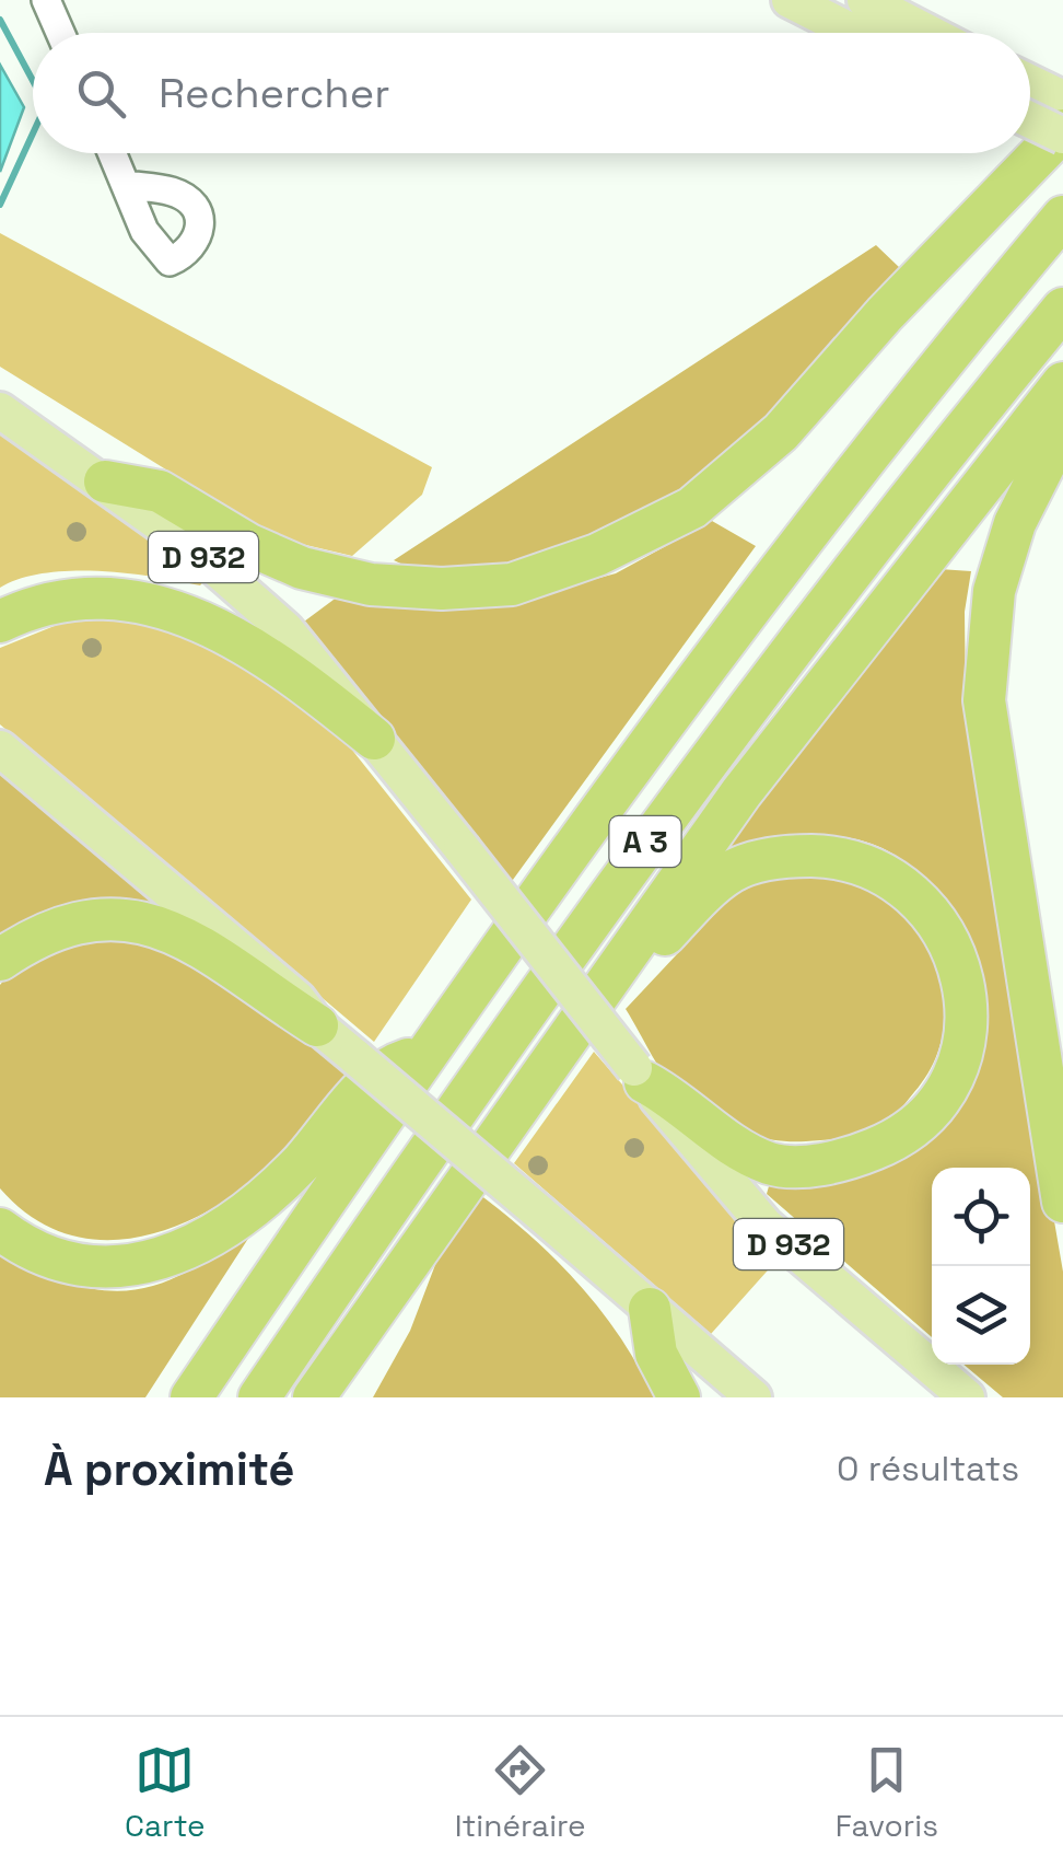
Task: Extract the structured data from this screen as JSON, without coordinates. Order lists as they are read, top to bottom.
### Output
{
  "streets": {
    "highway": ["A 3"],
    "main road": ["D 932"]
  },
  "page": {
    "search": "Rechercher",
    "heading": ["À proximité", "0 résultats"],
    "nav": ["Carte", "Itinéraire", "Favoris"]
  }
}
